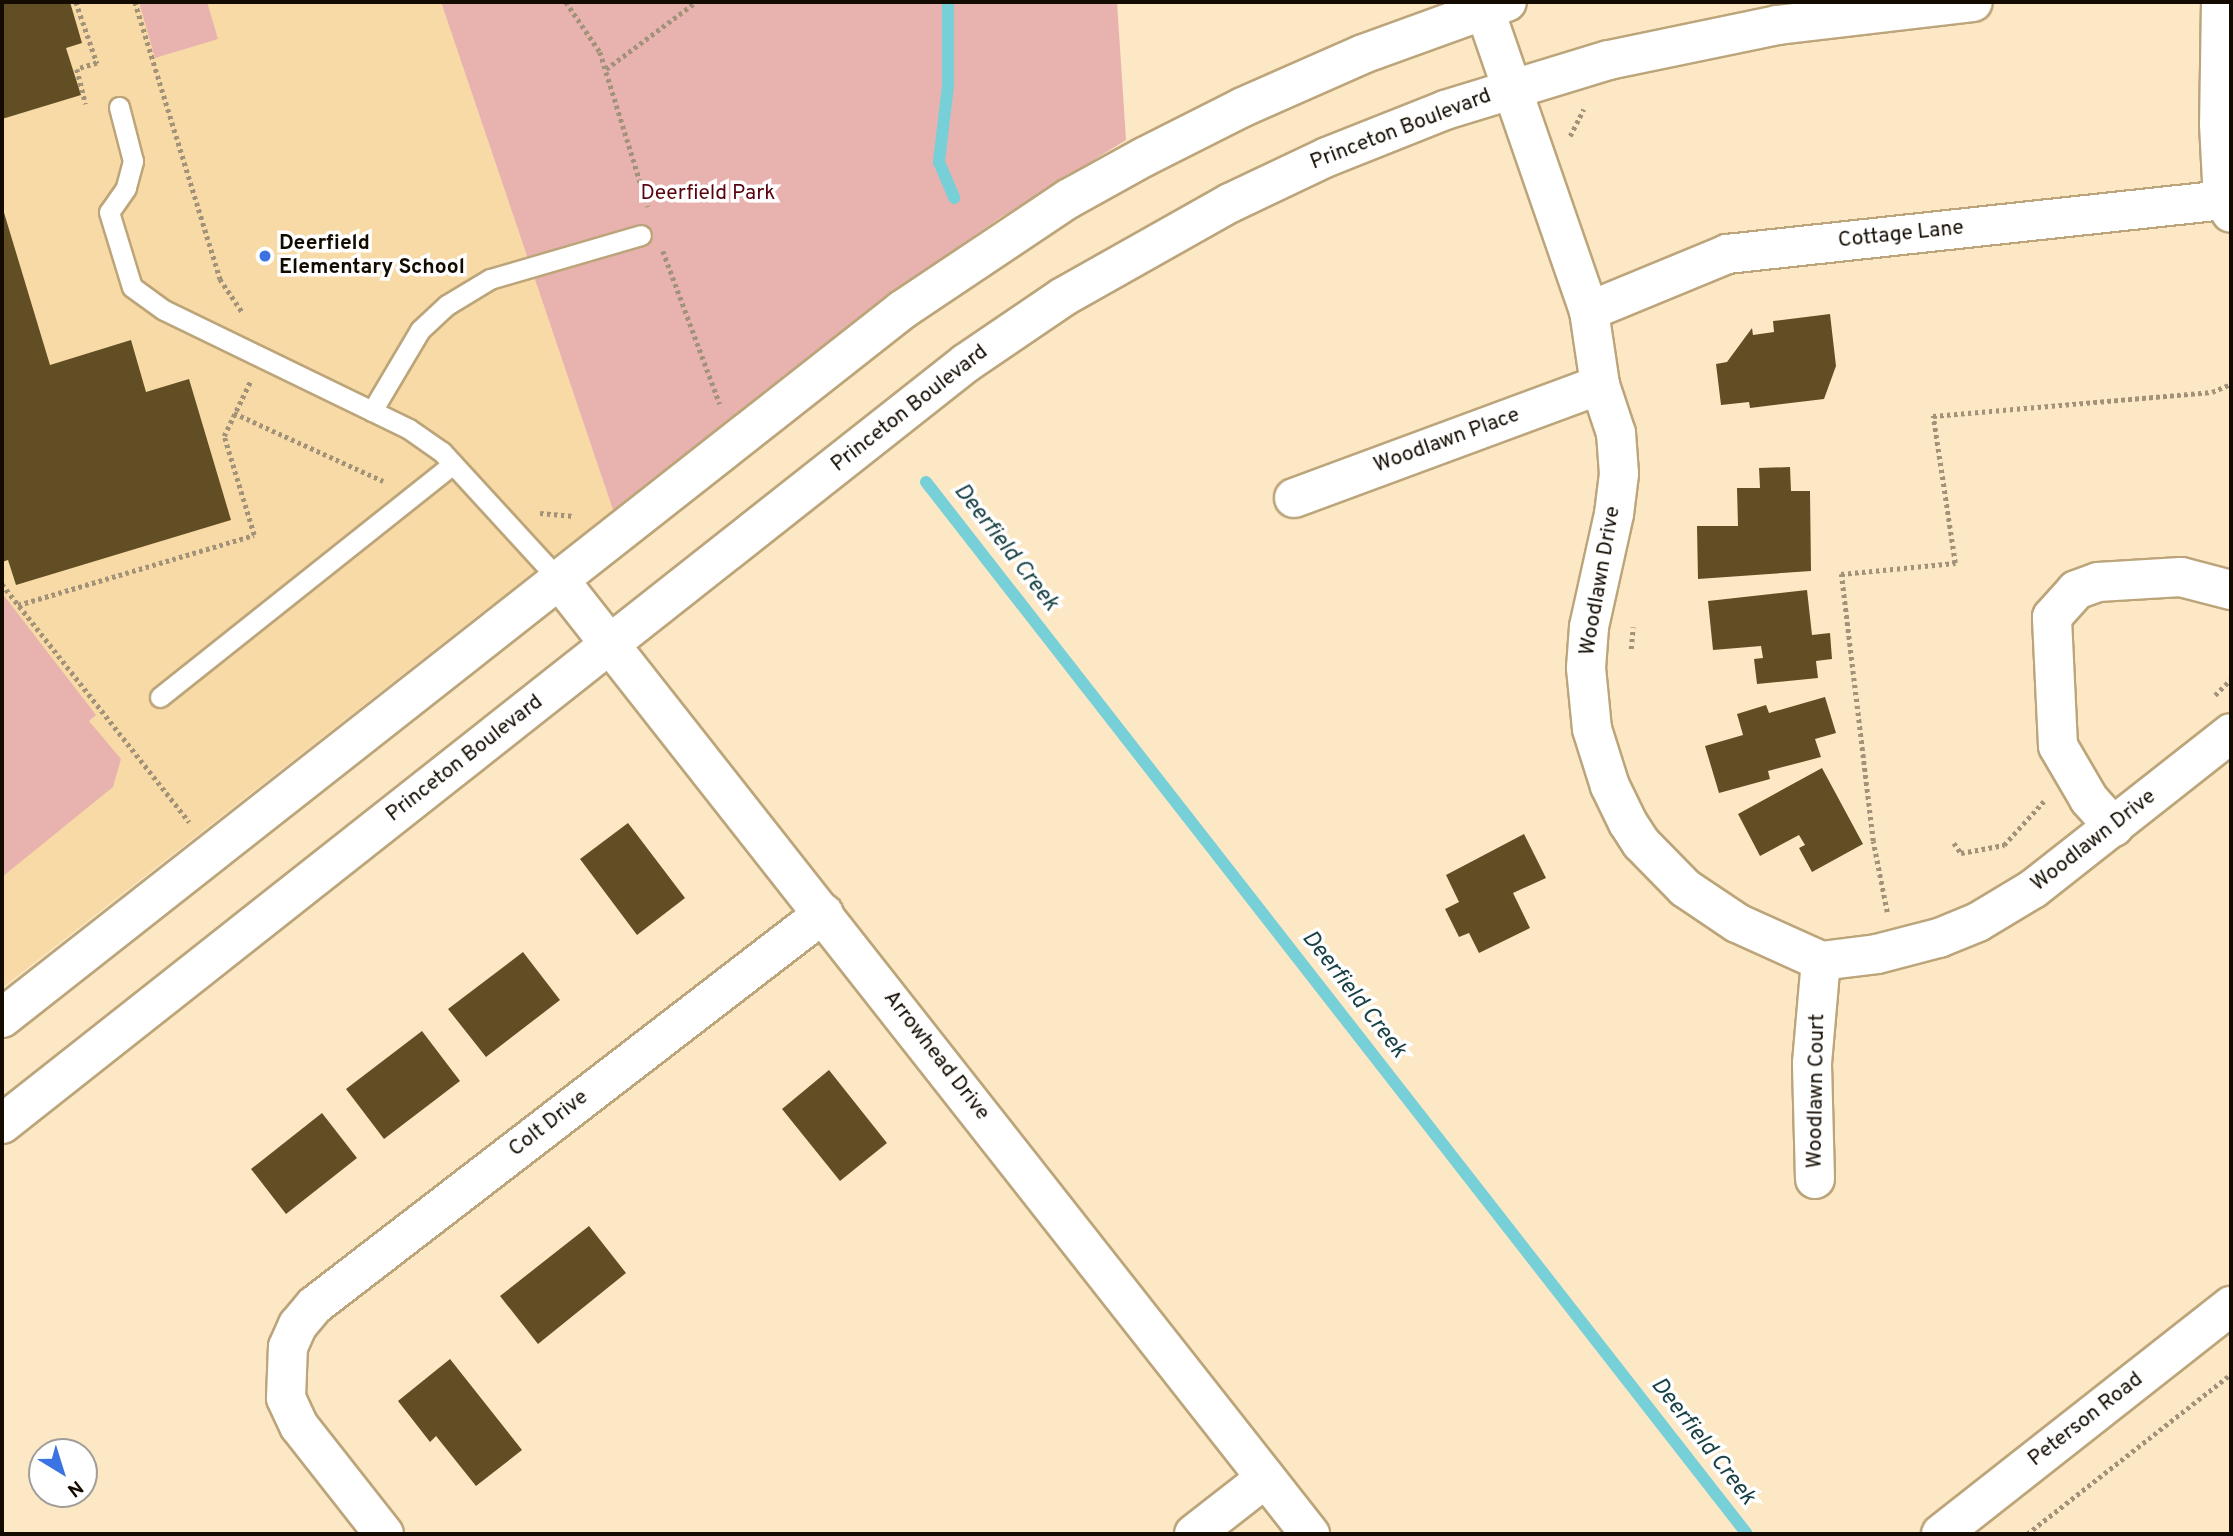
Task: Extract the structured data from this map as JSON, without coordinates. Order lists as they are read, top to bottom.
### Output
{
  "streets": {
    "street": [
      "Princeton Boulevard",
      "Cottage Lane",
      "Woodlawn Place",
      "Woodlawn Drive",
      "Arrowhead Drive",
      "Woodlawn Court",
      "Colt Drive",
      "Peterson Road"
    ]
  },
  "crossings": [
    ["Princeton Boulevard", "Woodlawn Drive"],
    ["Princeton Boulevard", "Arrowhead Drive"],
    ["Cottage Lane", "Woodlawn Drive"],
    ["Woodlawn Place", "Woodlawn Drive"],
    ["Woodlawn Drive", "Woodlawn Court"],
    ["Arrowhead Drive", "Colt Drive"]
  ],
  "water": ["Deerfield Creek"],
  "parks": ["Deerfield Park"],
  "places": ["Deerfield Elementary School"],
  "north": "bottom right"
}
